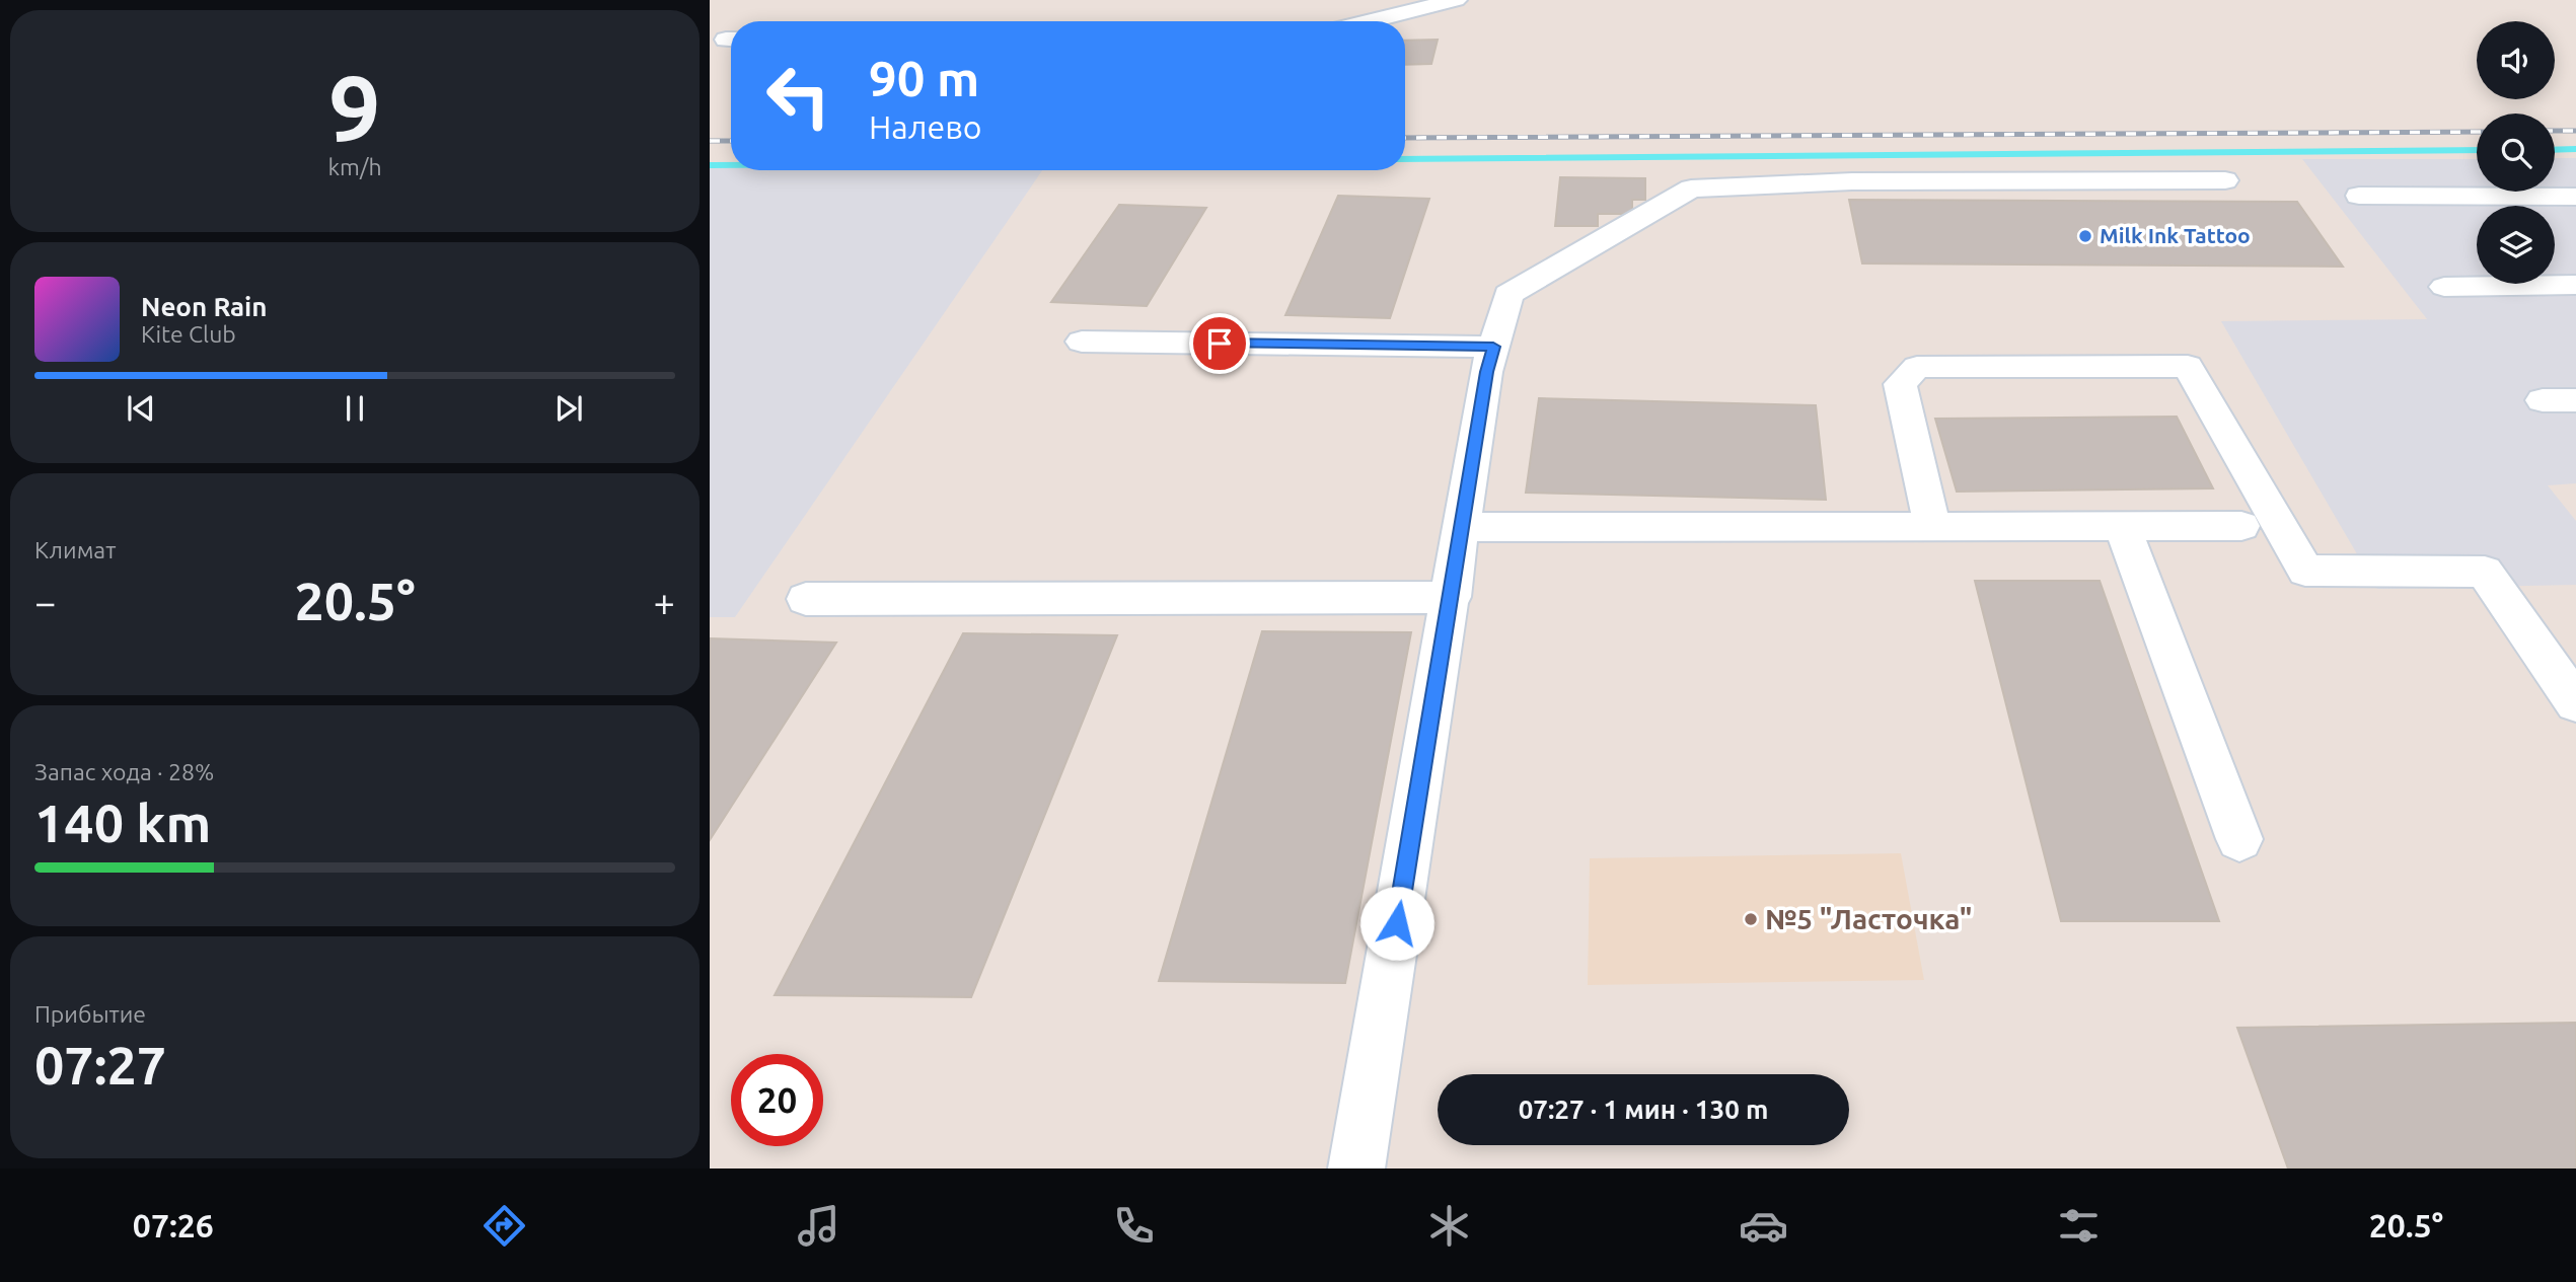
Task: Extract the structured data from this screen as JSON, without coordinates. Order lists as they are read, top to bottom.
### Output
{
  "places": ["Milk Ink Tattoo", "№5 \"Ласточка\""],
  "page": {
    "tile": [
      ["9", "km/h"],
      "Климат",
      ["Запас хода · 28%", "140 km"],
      ["Прибытие", "07:27"]
    ],
    "turn": ["90 m", "Налево"],
    "song": ["Neon Rain", "Kite Club"],
    "heat": ["−", "20.5°", "+"],
    "limit": "20",
    "trip": "07:27 · 1 мин · 130 m",
    "tabs": ["07:26", "20.5°"]
  }
}
